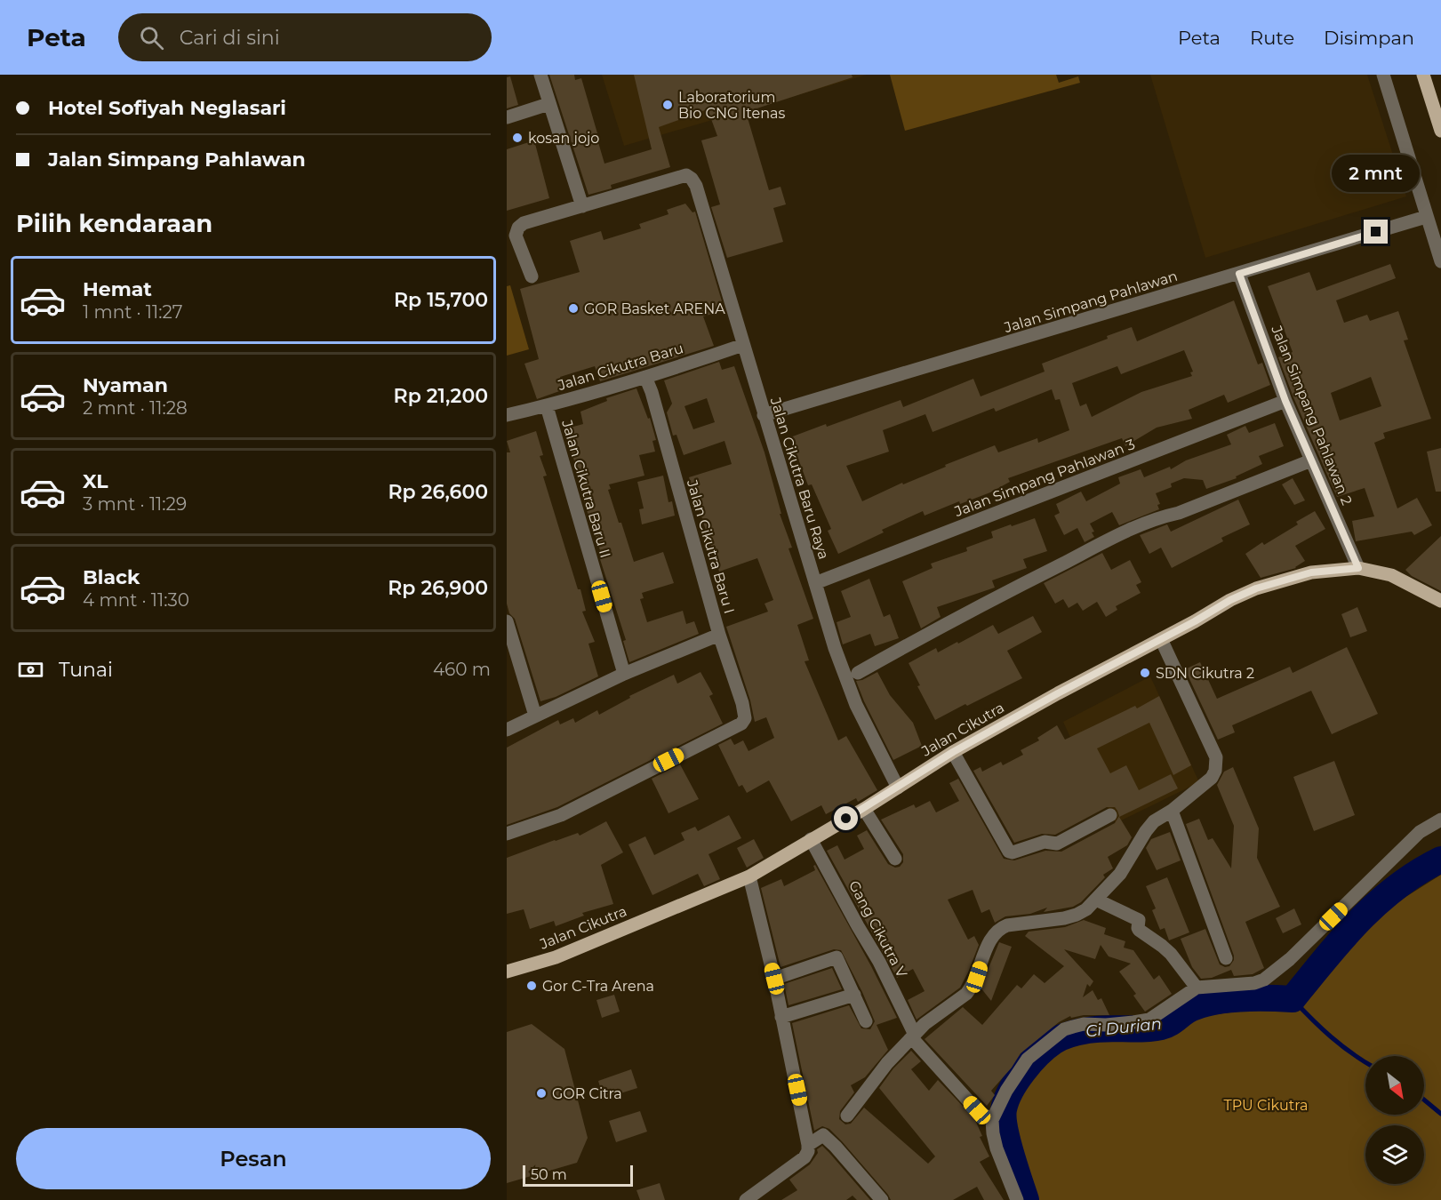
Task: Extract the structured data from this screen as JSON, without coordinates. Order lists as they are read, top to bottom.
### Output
{
  "streets": {
    "main road": ["Jalan Cikutra"],
    "street": [
      "Jalan Simpang Pahlawan",
      "Jalan Cikutra Baru",
      "Jalan Simpang Pahlawan 2",
      "Jalan Simpang Pahlawan 3",
      "Jalan Cikutra Baru Raya",
      "Jalan Cikutra Baru II",
      "Jalan Cikutra Baru I",
      "Gang Cikutra V"
    ]
  },
  "crossings": [
    ["Jalan Simpang Pahlawan", "Jalan Simpang Pahlawan 2"],
    ["Jalan Simpang Pahlawan", "Jalan Cikutra Baru Raya"],
    ["Jalan Cikutra Baru", "Jalan Cikutra Baru Raya"],
    ["Jalan Cikutra Baru", "Jalan Cikutra Baru II"],
    ["Jalan Cikutra Baru", "Jalan Cikutra Baru I"],
    ["Jalan Simpang Pahlawan 2", "Jalan Simpang Pahlawan 3"],
    ["Jalan Simpang Pahlawan 2", "Jalan Cikutra"],
    ["Jalan Simpang Pahlawan 3", "Jalan Cikutra Baru Raya"],
    ["Jalan Cikutra Baru Raya", "Jalan Cikutra"],
    ["Jalan Cikutra", "Gang Cikutra V"]
  ],
  "water": ["Ci Durian"],
  "parks": ["TPU Cikutra"],
  "places": [
    "Laboratorium Bio CNG Itenas",
    "kosan jojo",
    "GOR Basket ARENA",
    "SDN Cikutra 2",
    "Gor C-Tra Arena",
    "GOR Citra"
  ],
  "scale_bar": "50 m",
  "north": "bottom right",
  "page": {
    "header": "Peta",
    "search": "Cari di sini",
    "nav": ["Peta", "Rute", "Disimpan"],
    "banner": ["Hotel Sofiyah Neglasari", "Jalan Simpang Pahlawan"],
    "bubble": "2 mnt",
    "heading": "Pilih kendaraan",
    "list": [
      {
        "name": "Hemat",
        "note": "1 mnt · 11:27",
        "value": "Rp 15,700"
      },
      {
        "name": "Nyaman",
        "note": "2 mnt · 11:28",
        "value": "Rp 21,200"
      },
      {
        "name": "XL",
        "note": "3 mnt · 11:29",
        "value": "Rp 26,600"
      },
      {
        "name": "Black",
        "note": "4 mnt · 11:30",
        "value": "Rp 26,900"
      }
    ],
    "pay": ["Tunai", "460 m"],
    "buttons": "Pesan",
    "scale": "50 m"
  }
}
